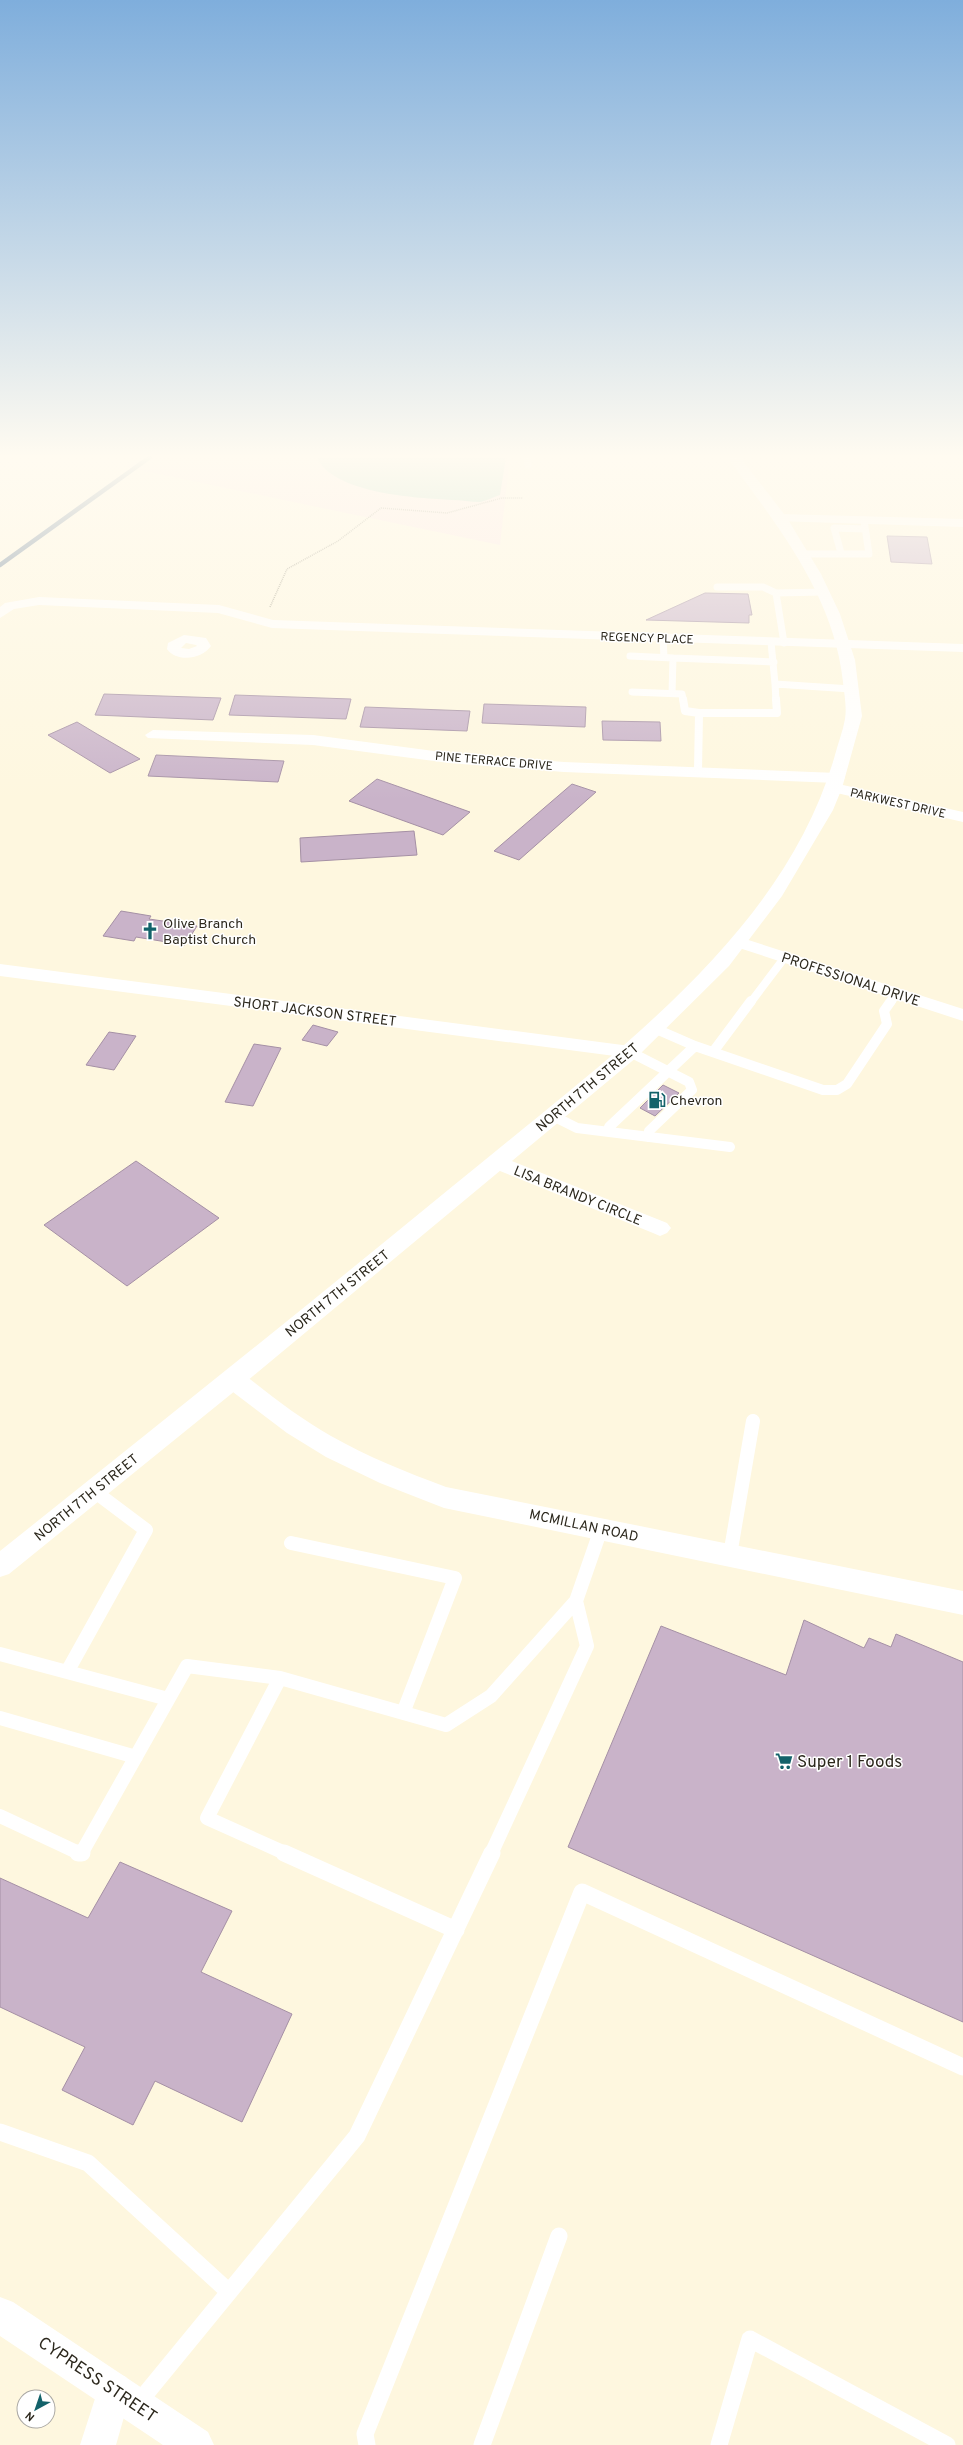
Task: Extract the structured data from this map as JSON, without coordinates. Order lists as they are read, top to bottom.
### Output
{
  "streets": {
    "main road": ["NORTH 7TH STREET", "MCMILLAN ROAD", "CYPRESS STREET"],
    "street": [
      "REGENCY PLACE",
      "PINE TERRACE DRIVE",
      "PARKWEST DRIVE",
      "PROFESSIONAL DRIVE",
      "SHORT JACKSON STREET",
      "LISA BRANDY CIRCLE"
    ]
  },
  "crossings": [
    ["REGENCY PLACE", "NORTH 7TH STREET"],
    ["PINE TERRACE DRIVE", "PARKWEST DRIVE"],
    ["PINE TERRACE DRIVE", "NORTH 7TH STREET"],
    ["PARKWEST DRIVE", "NORTH 7TH STREET"],
    ["PROFESSIONAL DRIVE", "NORTH 7TH STREET"],
    ["SHORT JACKSON STREET", "NORTH 7TH STREET"],
    ["NORTH 7TH STREET", "LISA BRANDY CIRCLE"],
    ["NORTH 7TH STREET", "MCMILLAN ROAD"]
  ],
  "places": {
    "church": ["Olive Branch Baptist Church"],
    "fuel station": ["Chevron"],
    "supermarket": ["Super 1 Foods"]
  },
  "north": "bottom left"
}
